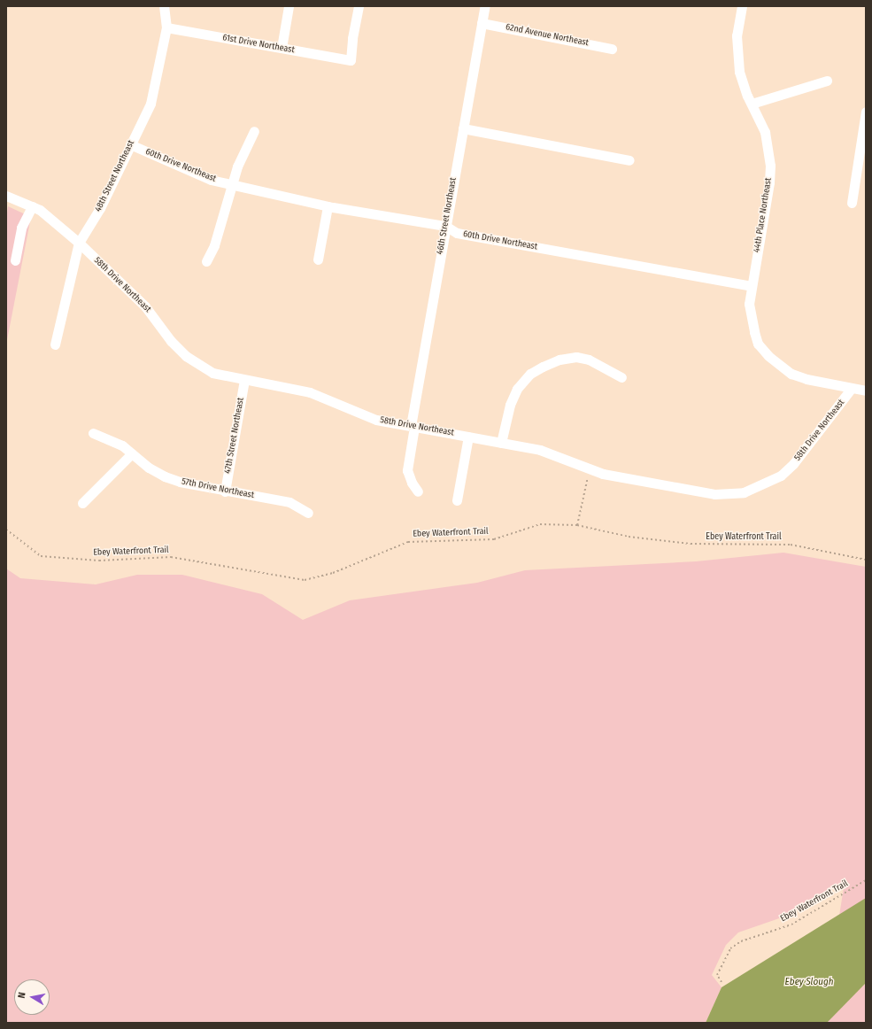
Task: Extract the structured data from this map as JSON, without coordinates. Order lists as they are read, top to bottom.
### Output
{
  "streets": {
    "street": [
      "62nd Avenue Northeast",
      "61st Drive Northeast",
      "60th Drive Northeast",
      "48th Street Northeast",
      "44th Place Northeast",
      "46th Street Northeast",
      "58th Drive Northeast",
      "47th Street Northeast",
      "57th Drive Northeast"
    ],
    "path": ["Ebey Waterfront Trail"]
  },
  "crossings": [
    ["62nd Avenue Northeast", "46th Street Northeast"],
    ["61st Drive Northeast", "48th Street Northeast"],
    ["60th Drive Northeast", "48th Street Northeast"],
    ["60th Drive Northeast", "44th Place Northeast"],
    ["60th Drive Northeast", "46th Street Northeast"],
    ["48th Street Northeast", "58th Drive Northeast"],
    ["44th Place Northeast", "58th Drive Northeast"],
    ["46th Street Northeast", "58th Drive Northeast"],
    ["58th Drive Northeast", "47th Street Northeast"],
    ["47th Street Northeast", "57th Drive Northeast"]
  ],
  "water": ["Ebey Slough"],
  "north": "left"
}
